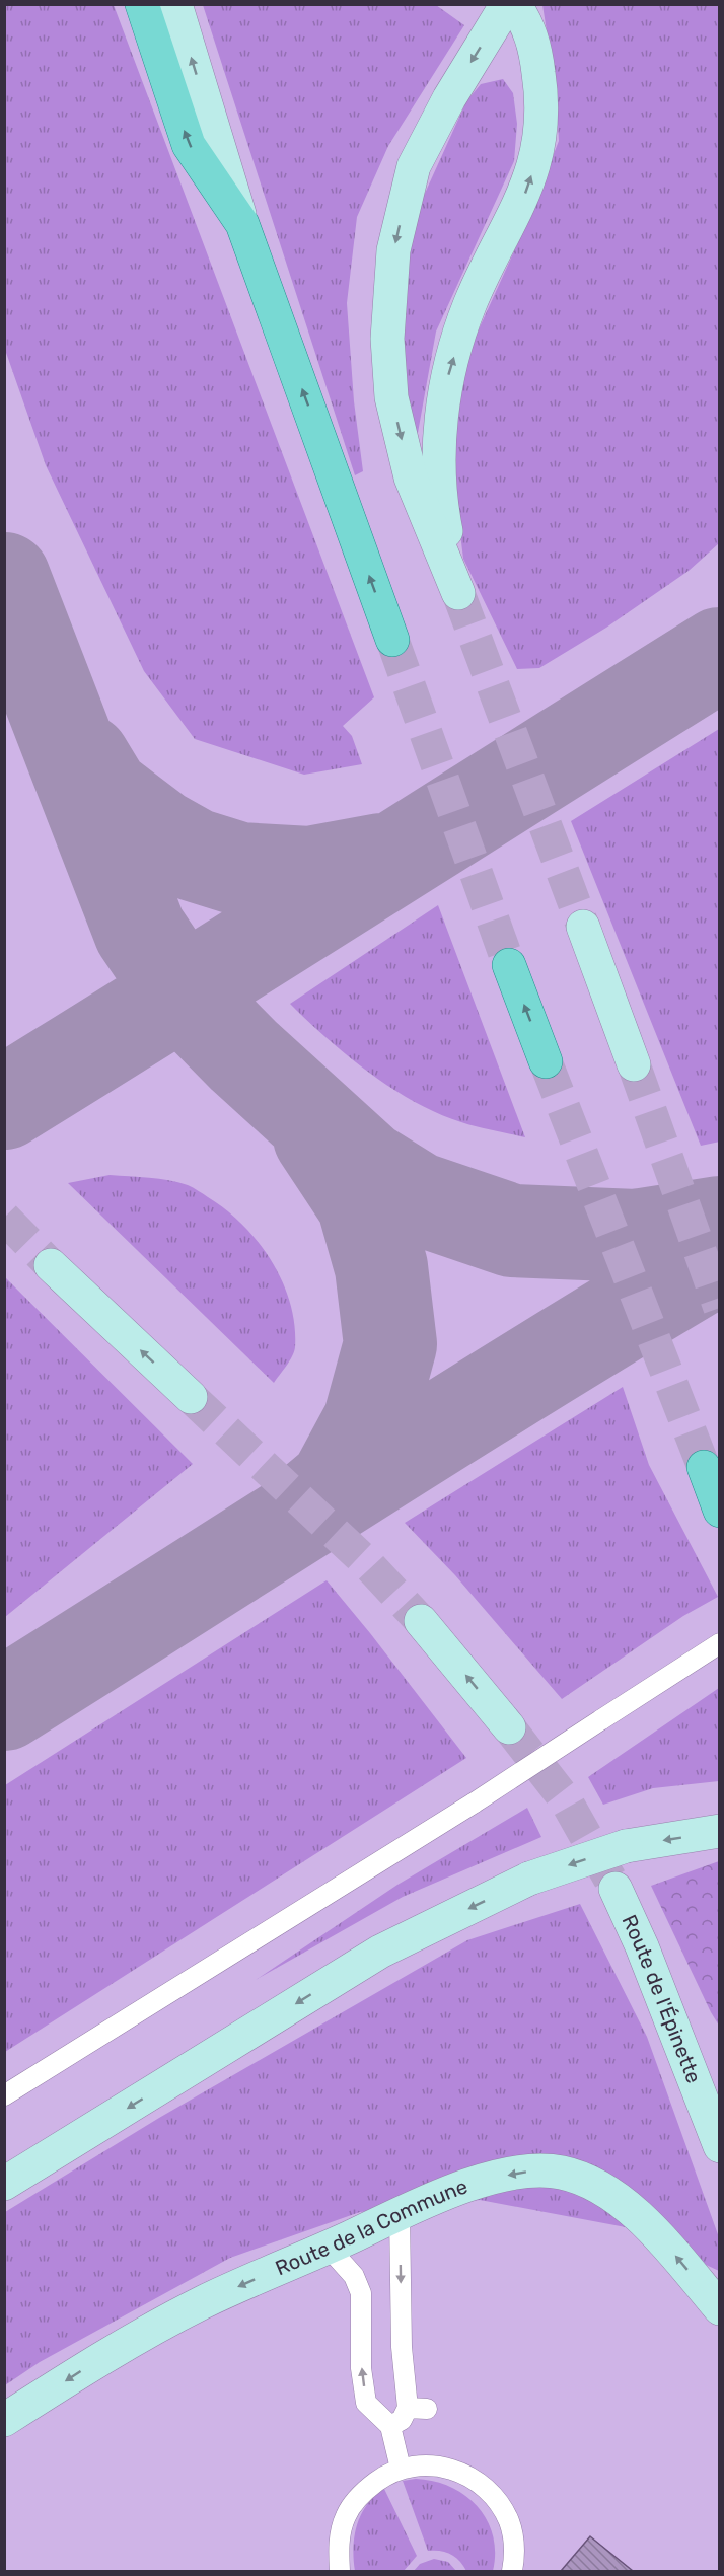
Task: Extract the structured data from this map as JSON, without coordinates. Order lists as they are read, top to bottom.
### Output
{
  "streets": {
    "main road": ["Route de l'Épinette", "Route de la Commune"]
  }
}
